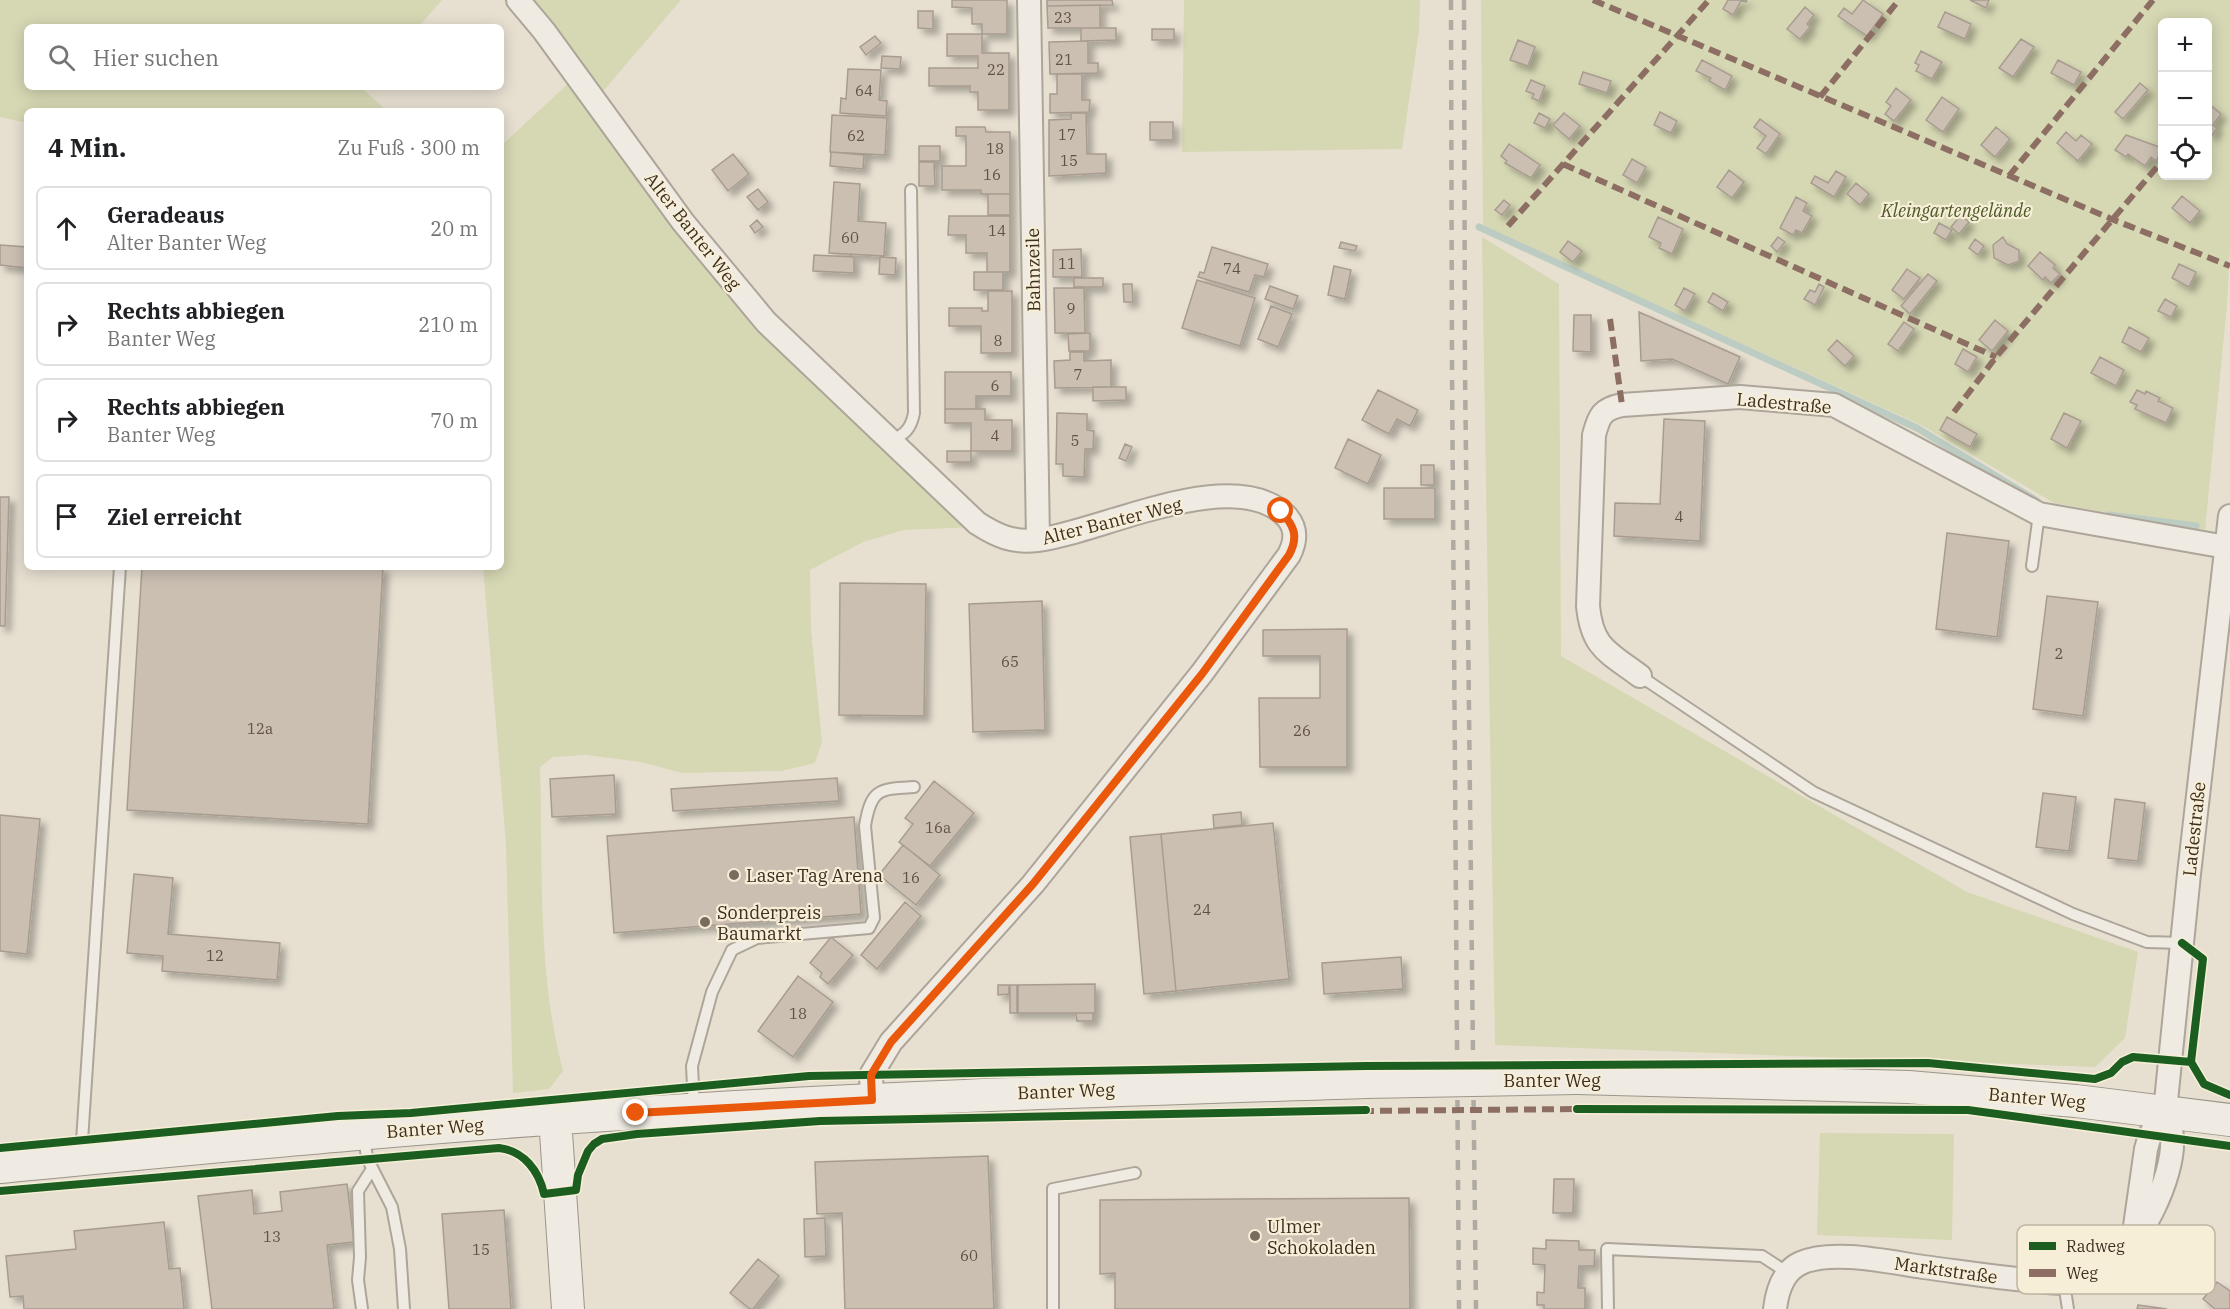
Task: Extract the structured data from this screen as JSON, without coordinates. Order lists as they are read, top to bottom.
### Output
{
  "streets": {
    "street": [
      "Alter Banter Weg",
      "Bahnzeile",
      "Ladestraße",
      "Banter Weg",
      "Marktstraße"
    ]
  },
  "crossings": [
    ["Alter Banter Weg", "Bahnzeile"],
    ["Alter Banter Weg", "Banter Weg"],
    ["Ladestraße", "Banter Weg"],
    ["Ladestraße", "Marktstraße"],
    ["Banter Weg", "Marktstraße"]
  ],
  "parks": ["Kleingartengelände"],
  "places": ["Laser Tag Arena", "Sonderpreis Baumarkt", "Ulmer Schokoladen"],
  "house_numbers": [
    "23",
    "21",
    "22",
    "64",
    "17",
    "62",
    "18",
    "15",
    "16",
    "14",
    "60",
    "11",
    "74",
    "9",
    "8",
    "7",
    "6",
    "4",
    "5",
    "4",
    "2",
    "65",
    "12a",
    "26",
    "16a",
    "16",
    "24",
    "12",
    "18",
    "13",
    "15",
    "60"
  ],
  "legend": ["Radweg", "Weg"],
  "page": {
    "map_buttons": ["+", "−"],
    "search": "Hier suchen",
    "heading": ["4 Min.", "Zu Fuß · 300 m"],
    "list": [
      ["Geradeaus", "Alter Banter Weg", "20 m"],
      ["Rechts abbiegen", "Banter Weg", "210 m"],
      ["Rechts abbiegen", "Banter Weg", "70 m"],
      "Ziel erreicht"
    ]
  }
}
